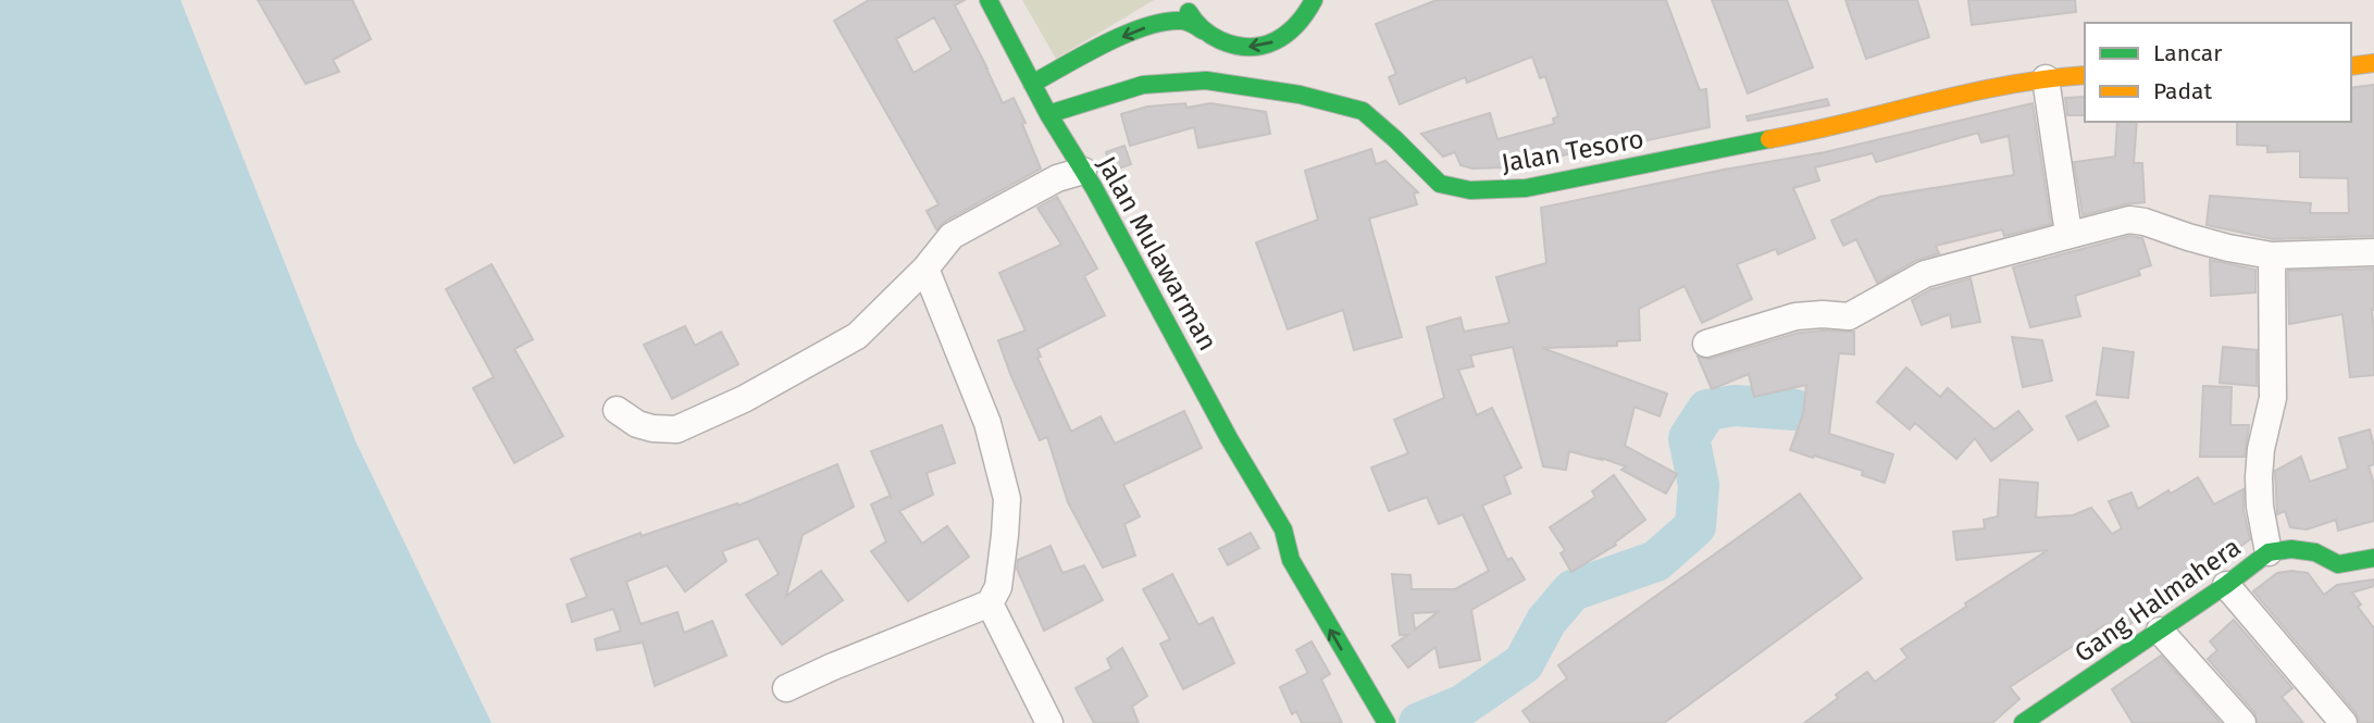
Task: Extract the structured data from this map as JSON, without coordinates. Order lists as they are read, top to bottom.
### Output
{
  "streets": {
    "main road": ["Jalan Tesoro", "Jalan Mulawarman", "Gang Halmahera"]
  },
  "crossings": [
    ["Jalan Tesoro", "Jalan Mulawarman"]
  ],
  "legend": ["Lancar", "Padat"]
}
